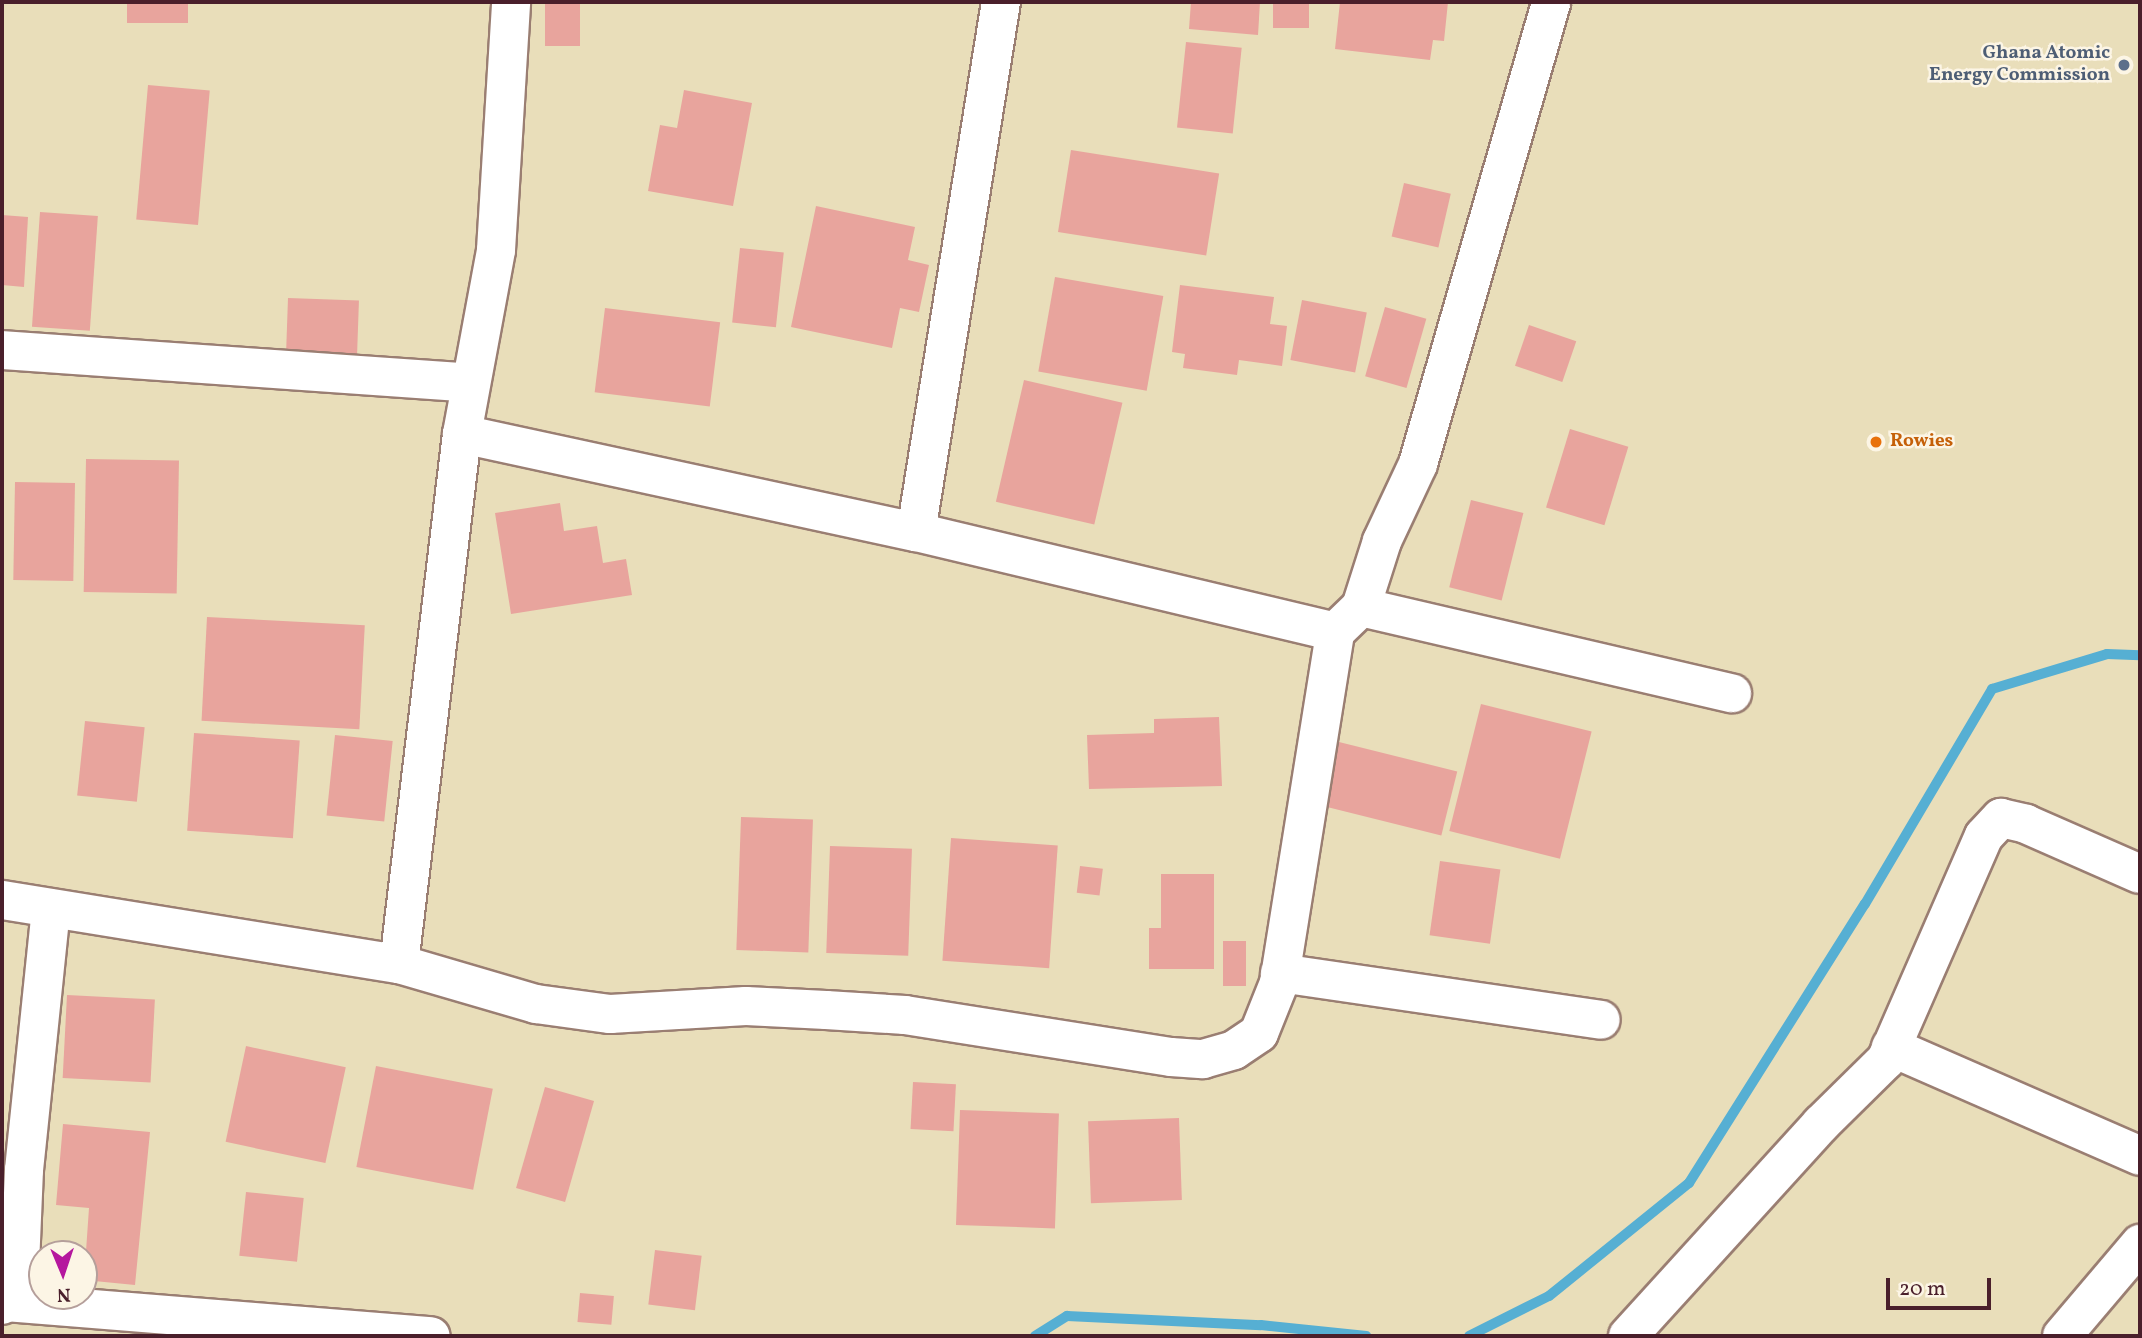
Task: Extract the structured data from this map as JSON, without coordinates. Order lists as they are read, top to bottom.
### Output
{
  "places": ["Ghana Atomic Energy Commission", "Rowies"],
  "scale_bar": "20 m",
  "north": "bottom"
}
